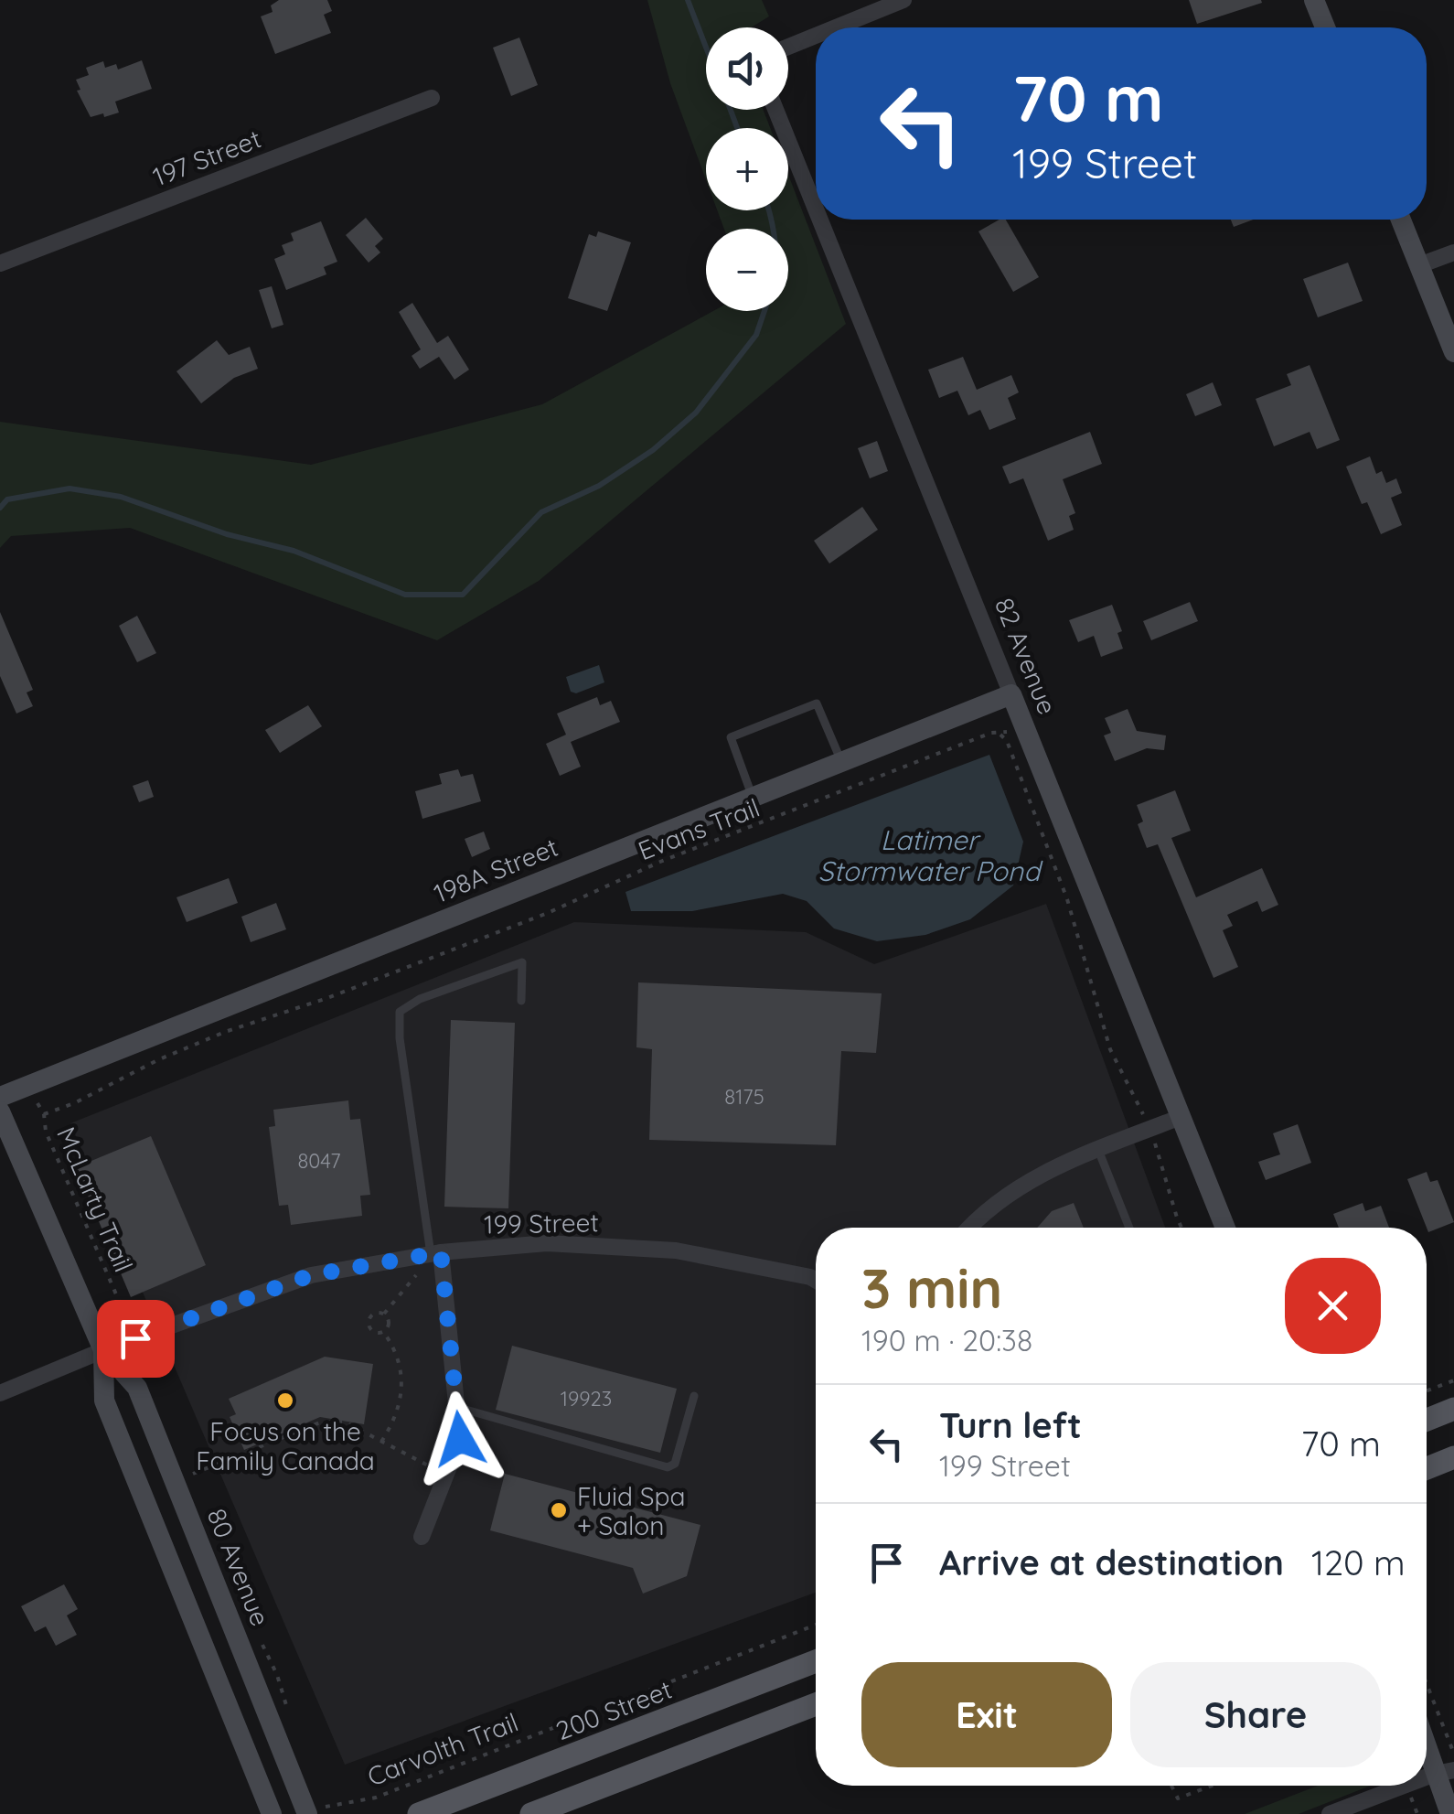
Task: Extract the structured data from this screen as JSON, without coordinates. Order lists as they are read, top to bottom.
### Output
{
  "streets": {
    "main road": ["200 Street"],
    "street": [
      "197 Street",
      "82 Avenue",
      "198A Street",
      "199 Street",
      "80 Avenue"
    ],
    "path": ["Evans Trail", "McLarty Trail", "Carvolth Trail"]
  },
  "crossings": [
    ["82 Avenue", "198A Street"],
    ["Evans Trail", "McLarty Trail"],
    ["199 Street", "80 Avenue"],
    ["80 Avenue", "Carvolth Trail"]
  ],
  "water": ["Latimer Stormwater Pond"],
  "places": ["Focus on the Family Canada", "Fluid Spa + Salon"],
  "house_numbers": ["8175", "8047", "19923"],
  "page": {
    "map_buttons": ["+", "−"],
    "turn": ["70 m", "199 Street"],
    "heading": ["3 min", "190 m · 20:38"],
    "list": [
      {
        "name": "Turn left",
        "note": "199 Street",
        "value": "70 m"
      },
      {
        "name": "Arrive at destination",
        "value": "120 m"
      }
    ],
    "buttons": ["Exit", "Share"]
  }
}
